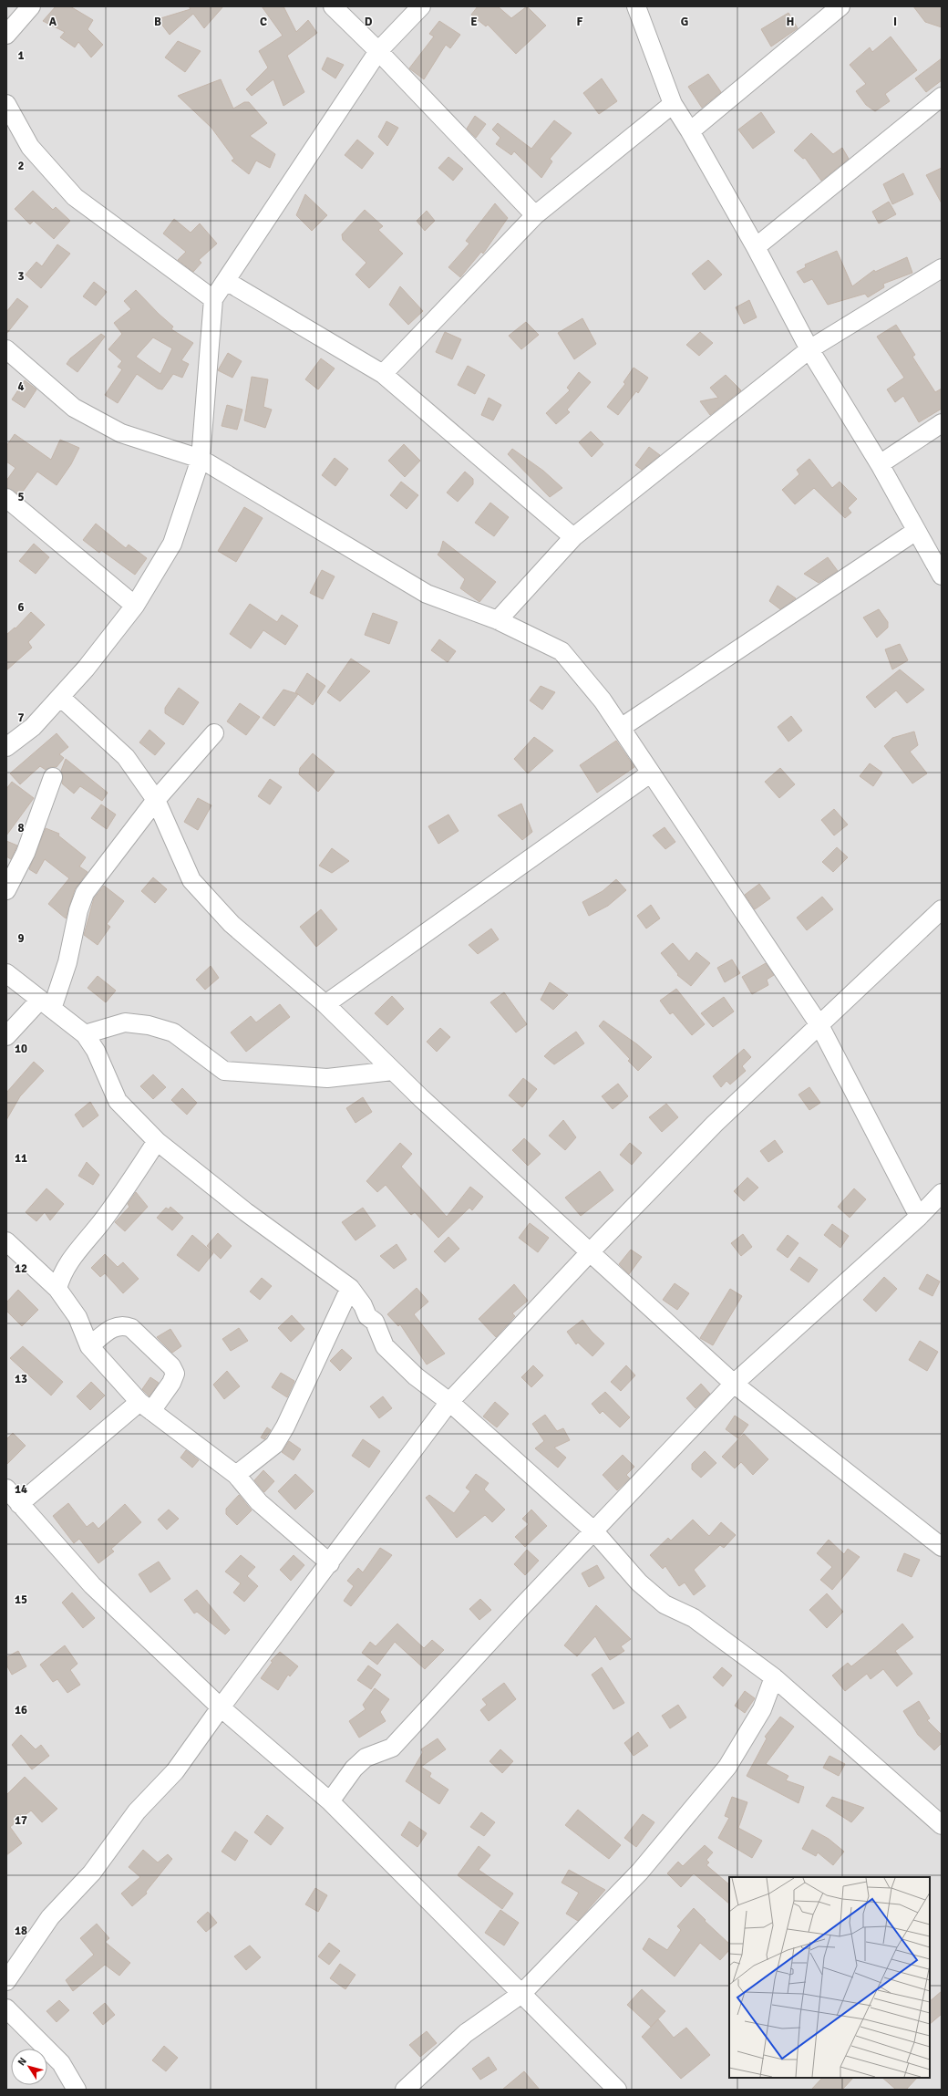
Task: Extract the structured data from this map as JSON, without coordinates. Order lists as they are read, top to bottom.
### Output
{
  "north": "top left",
  "grid": {
    "columns": [
      "A",
      "B",
      "C",
      "D",
      "E",
      "F",
      "G",
      "H",
      "I"
    ],
    "rows": [
      "1",
      "2",
      "3",
      "4",
      "5",
      "6",
      "7",
      "8",
      "9",
      "10",
      "11",
      "12",
      "13",
      "14",
      "15",
      "16",
      "17",
      "18"
    ]
  }
}
